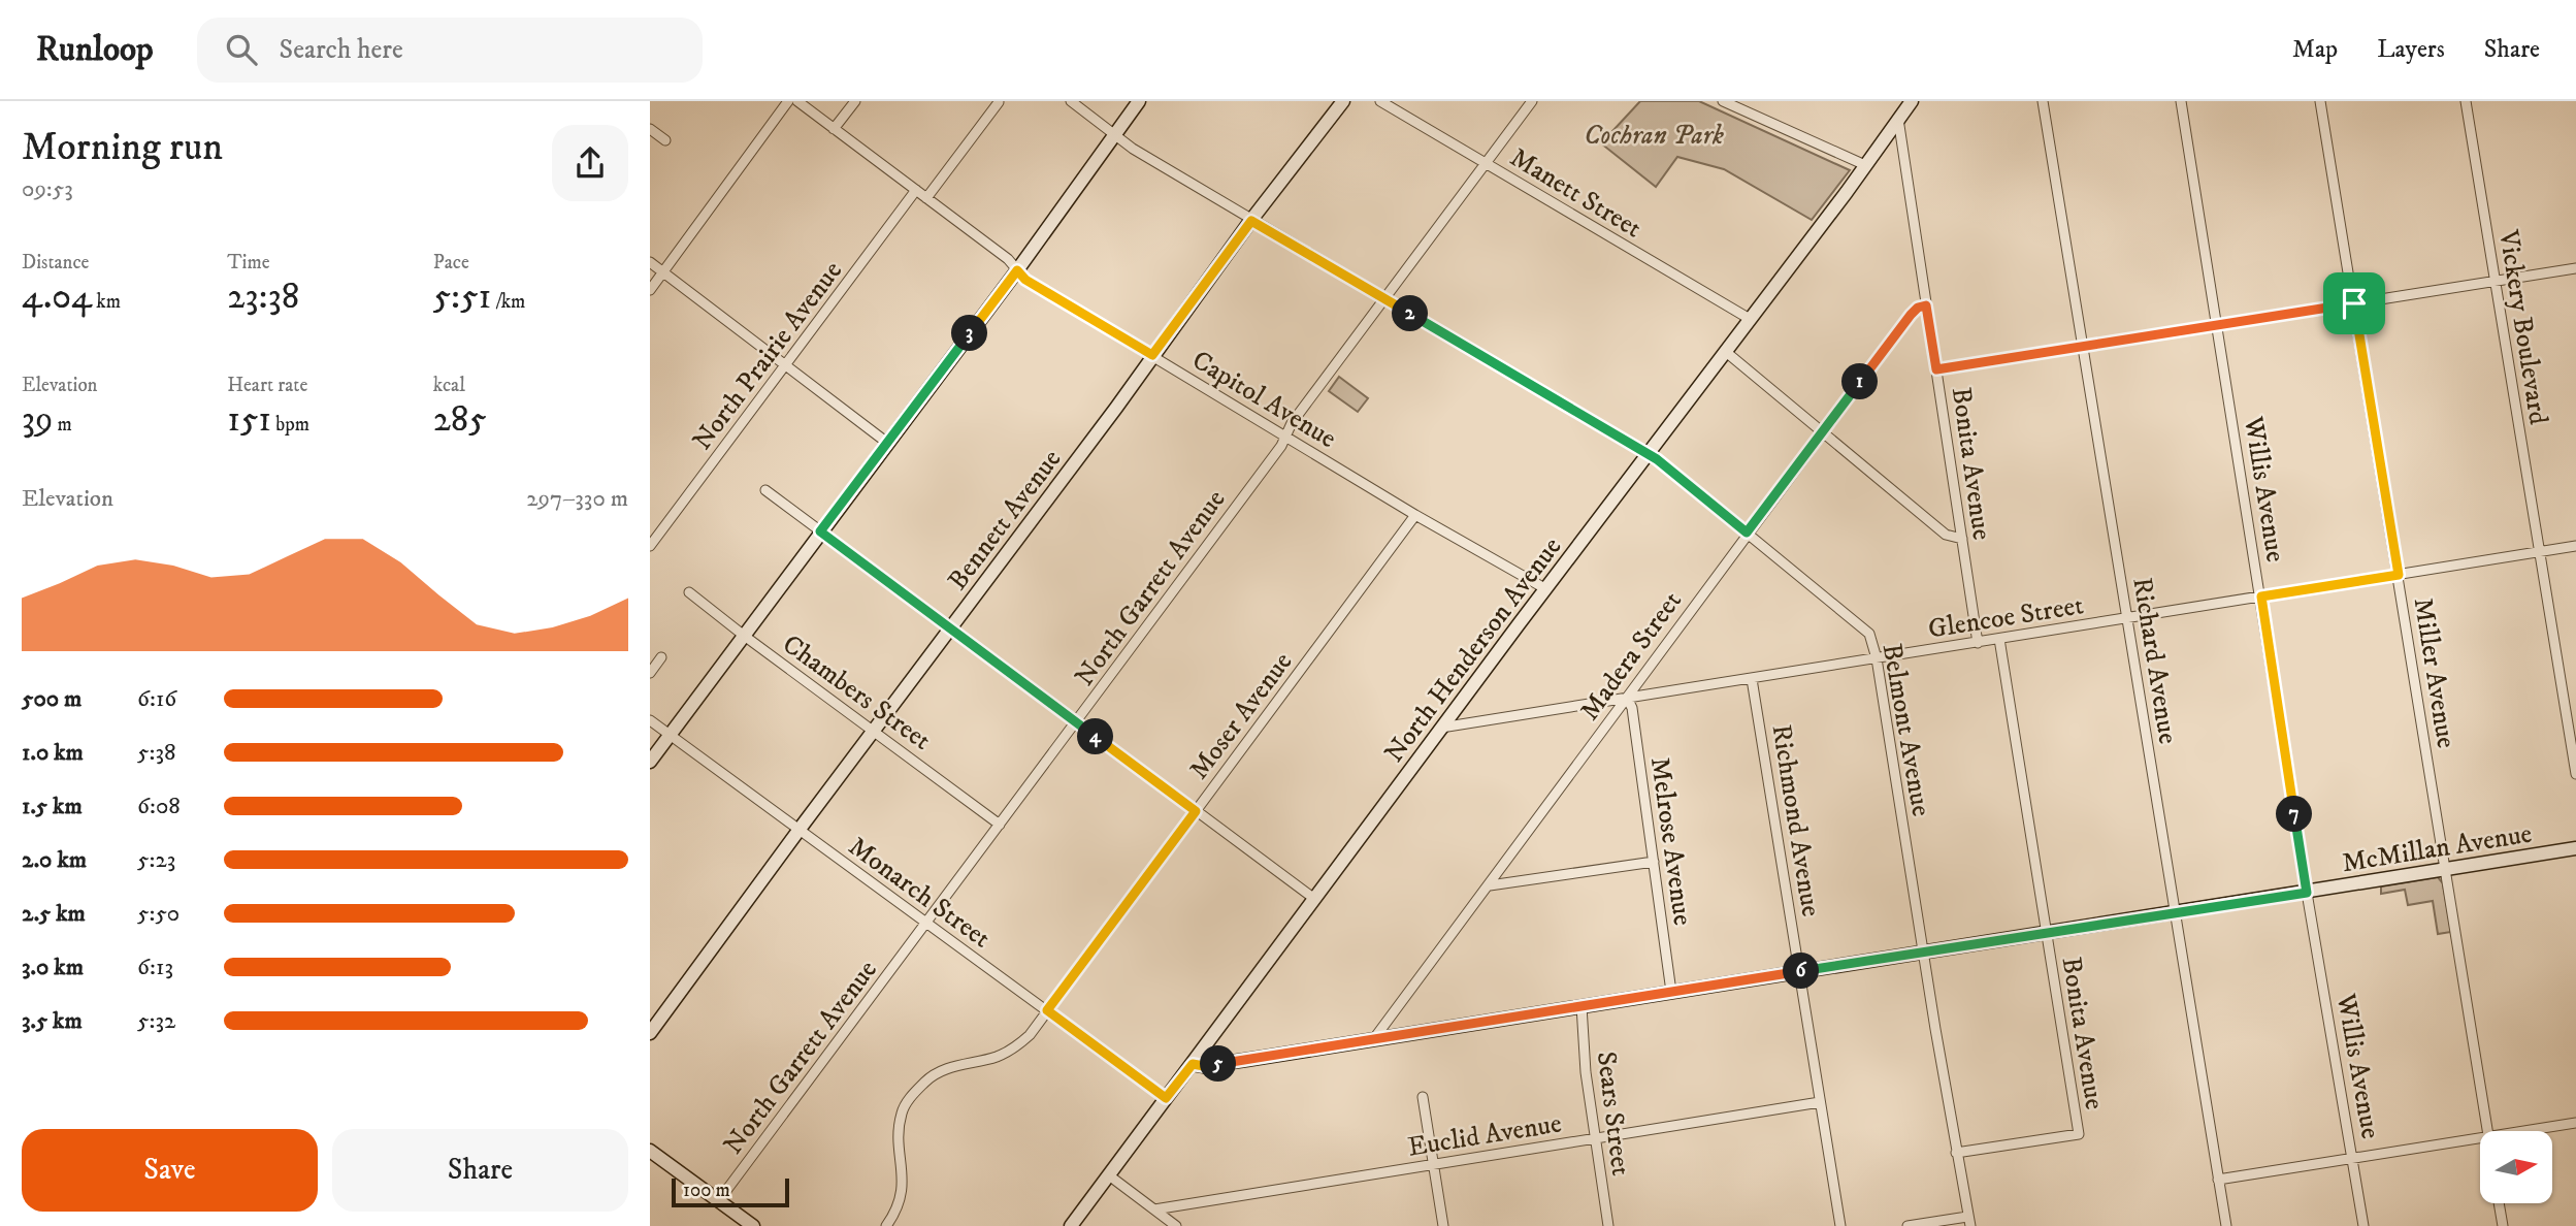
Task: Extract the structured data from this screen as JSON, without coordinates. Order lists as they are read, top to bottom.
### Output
{
  "streets": {
    "street": [
      "Manett Street",
      "Vickery Boulevard",
      "North Prairie Avenue",
      "Capitol Avenue",
      "Bonita Avenue",
      "Willis Avenue",
      "Bennett Avenue",
      "North Garrett Avenue",
      "Glencoe Street",
      "North Henderson Avenue",
      "Madera Street",
      "Richard Avenue",
      "Miller Avenue",
      "Chambers Street",
      "Moser Avenue",
      "Belmont Avenue",
      "Richmond Avenue",
      "Melrose Avenue",
      "McMillan Avenue",
      "Monarch Street",
      "Sears Street",
      "Euclid Avenue"
    ]
  },
  "crossings": [
    ["Manett Street", "North Garrett Avenue"],
    ["Manett Street", "North Henderson Avenue"],
    ["Vickery Boulevard", "Glencoe Street"],
    ["North Prairie Avenue", "Capitol Avenue"],
    ["Capitol Avenue", "Bennett Avenue"],
    ["Capitol Avenue", "North Garrett Avenue"],
    ["Capitol Avenue", "North Henderson Avenue"],
    ["Capitol Avenue", "Moser Avenue"],
    ["Bonita Avenue", "Glencoe Street"],
    ["Bonita Avenue", "North Henderson Avenue"],
    ["Bonita Avenue", "Madera Street"],
    ["Bonita Avenue", "Belmont Avenue"],
    ["Bonita Avenue", "McMillan Avenue"],
    ["Willis Avenue", "Glencoe Street"],
    ["Willis Avenue", "McMillan Avenue"],
    ["Bennett Avenue", "Chambers Street"],
    ["Bennett Avenue", "Belmont Avenue"],
    ["Bennett Avenue", "Monarch Street"],
    ["North Garrett Avenue", "Chambers Street"],
    ["North Garrett Avenue", "Belmont Avenue"],
    ["North Garrett Avenue", "Monarch Street"],
    ["Glencoe Street", "North Henderson Avenue"],
    ["Glencoe Street", "Madera Street"],
    ["Glencoe Street", "Richard Avenue"],
    ["Glencoe Street", "Miller Avenue"],
    ["Glencoe Street", "Belmont Avenue"],
    ["Glencoe Street", "Richmond Avenue"],
    ["Glencoe Street", "Melrose Avenue"],
    ["North Henderson Avenue", "Belmont Avenue"],
    ["North Henderson Avenue", "McMillan Avenue"],
    ["North Henderson Avenue", "Monarch Street"],
    ["Madera Street", "Belmont Avenue"],
    ["Madera Street", "Melrose Avenue"],
    ["Madera Street", "McMillan Avenue"],
    ["Richard Avenue", "McMillan Avenue"],
    ["Miller Avenue", "McMillan Avenue"],
    ["Moser Avenue", "Monarch Street"],
    ["Belmont Avenue", "McMillan Avenue"],
    ["Richmond Avenue", "McMillan Avenue"],
    ["Richmond Avenue", "Euclid Avenue"],
    ["Melrose Avenue", "McMillan Avenue"],
    ["McMillan Avenue", "Sears Street"],
    ["Sears Street", "Euclid Avenue"]
  ],
  "parks": ["Cochran Park"],
  "scale_bar": "100 m",
  "north": "right",
  "page": {
    "header": "Runloop",
    "search": "Search here",
    "nav": ["Map", "Layers", "Share"],
    "heading": ["Morning run", "09:53"],
    "stats": [
      ["Distance", "4.04 km"],
      ["Time", "23:38"],
      ["Pace", "5:51 /km"],
      ["Elevation", "39 m"],
      ["Heart rate", "151 bpm"],
      ["kcal", "285"]
    ],
    "pins": [
      "2",
      "3",
      "1",
      "4",
      "7",
      "6",
      "5"
    ],
    "chart": ["Elevation", "297–330 m"],
    "list": [
      {
        "name": "500 m",
        "note": "6:16"
      },
      {
        "name": "1.0 km",
        "note": "5:38"
      },
      {
        "name": "1.5 km",
        "note": "6:08"
      },
      {
        "name": "2.0 km",
        "note": "5:23"
      },
      {
        "name": "2.5 km",
        "note": "5:50"
      },
      {
        "name": "3.0 km",
        "note": "6:13"
      },
      {
        "name": "3.5 km",
        "note": "5:32"
      }
    ],
    "buttons": ["Save", "Share"],
    "scale": "100 m"
  }
}
